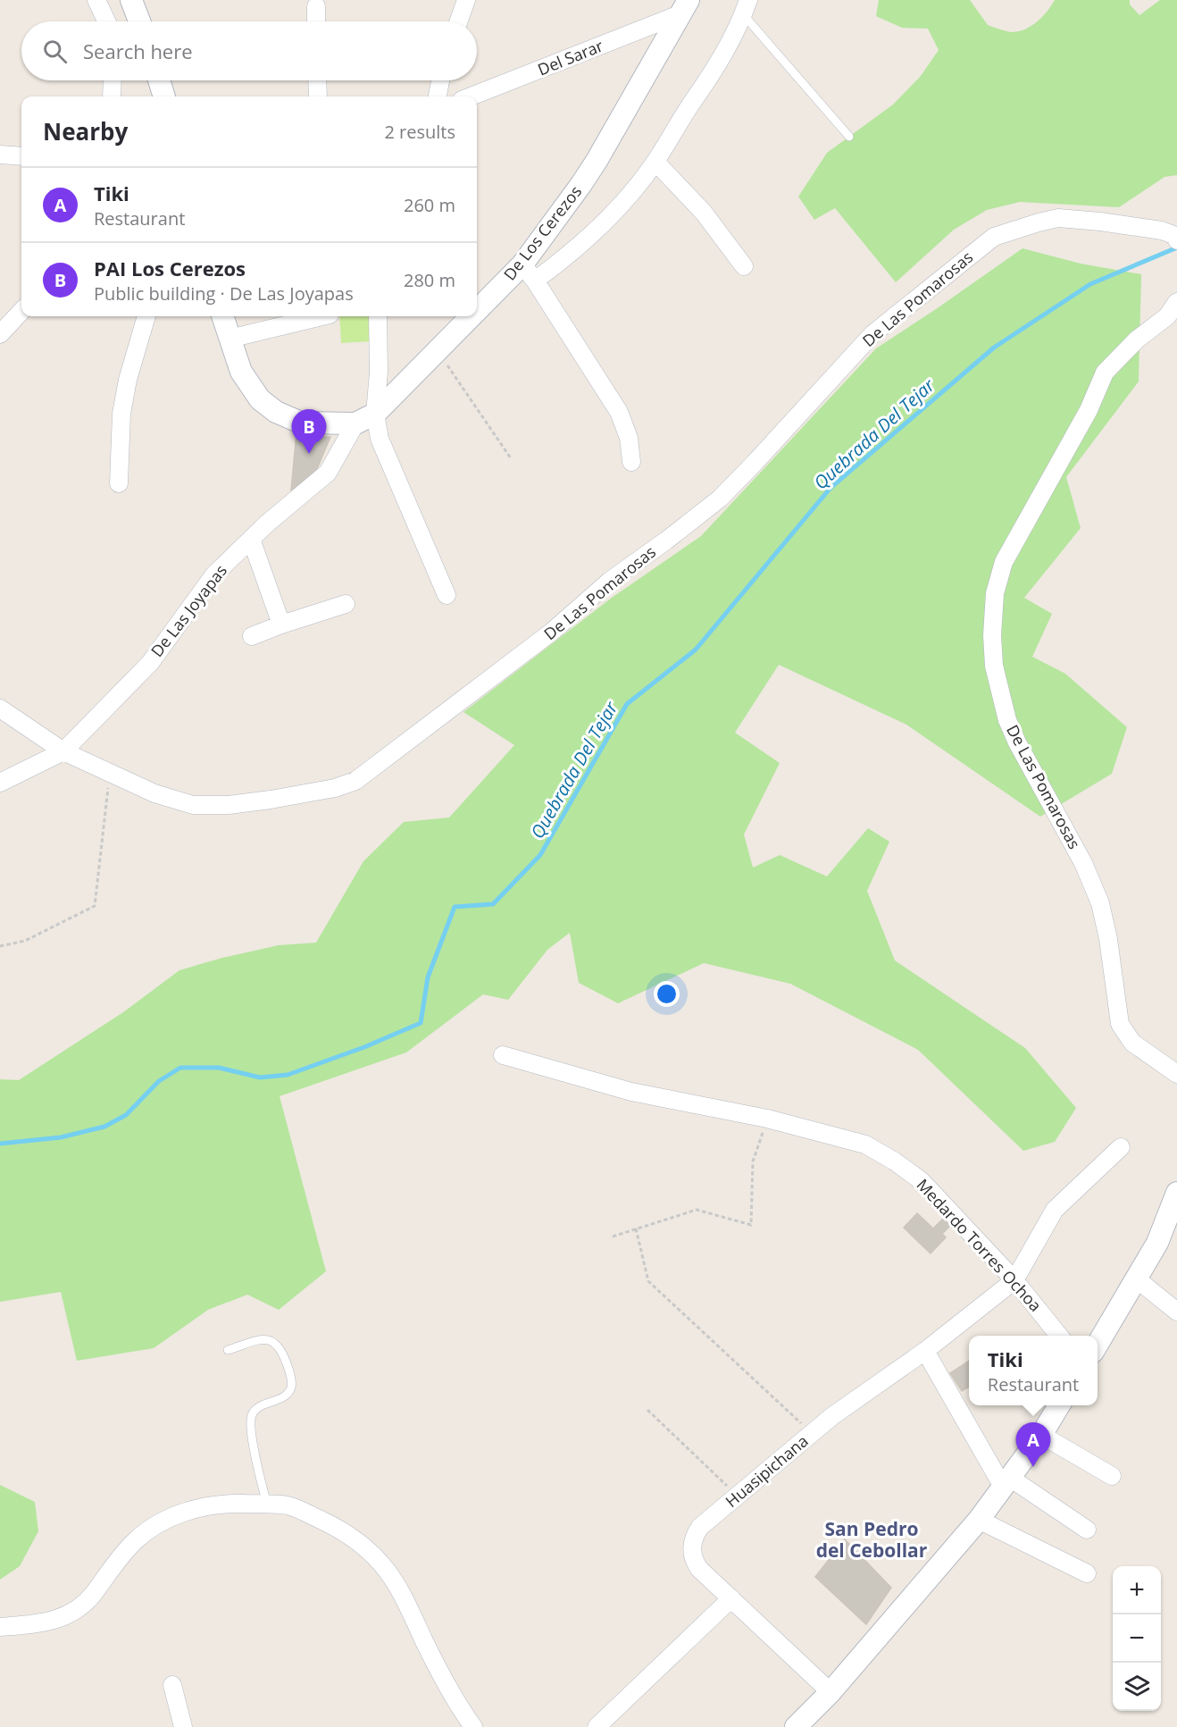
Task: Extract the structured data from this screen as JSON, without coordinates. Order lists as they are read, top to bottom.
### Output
{
  "streets": {
    "street": [
      "Del Sarar",
      "De Los Cerezos",
      "De Las Pomarosas",
      "De Las Joyapas",
      "Medardo Torres Ochoa",
      "Huasipichana"
    ]
  },
  "crossings": [
    ["Del Sarar", "De Los Cerezos"],
    ["De Los Cerezos", "De Las Joyapas"],
    ["De Las Pomarosas", "De Las Joyapas"],
    ["Medardo Torres Ochoa", "Huasipichana"]
  ],
  "districts": ["San Pedro del Cebollar"],
  "water": ["Quebrada Del Tejar"],
  "page": {
    "search": "Search here",
    "heading": ["Nearby", "2 results"],
    "list": [
      {
        "mark": "A",
        "name": "Tiki",
        "note": "Restaurant",
        "value": "260 m"
      },
      {
        "mark": "B",
        "name": "PAI Los Cerezos",
        "note": "Public building · De Las Joyapas",
        "value": "280 m"
      }
    ],
    "pins": ["B", "A"],
    "popup": ["Tiki", "Restaurant"],
    "map_buttons": ["+", "−"]
  }
}
